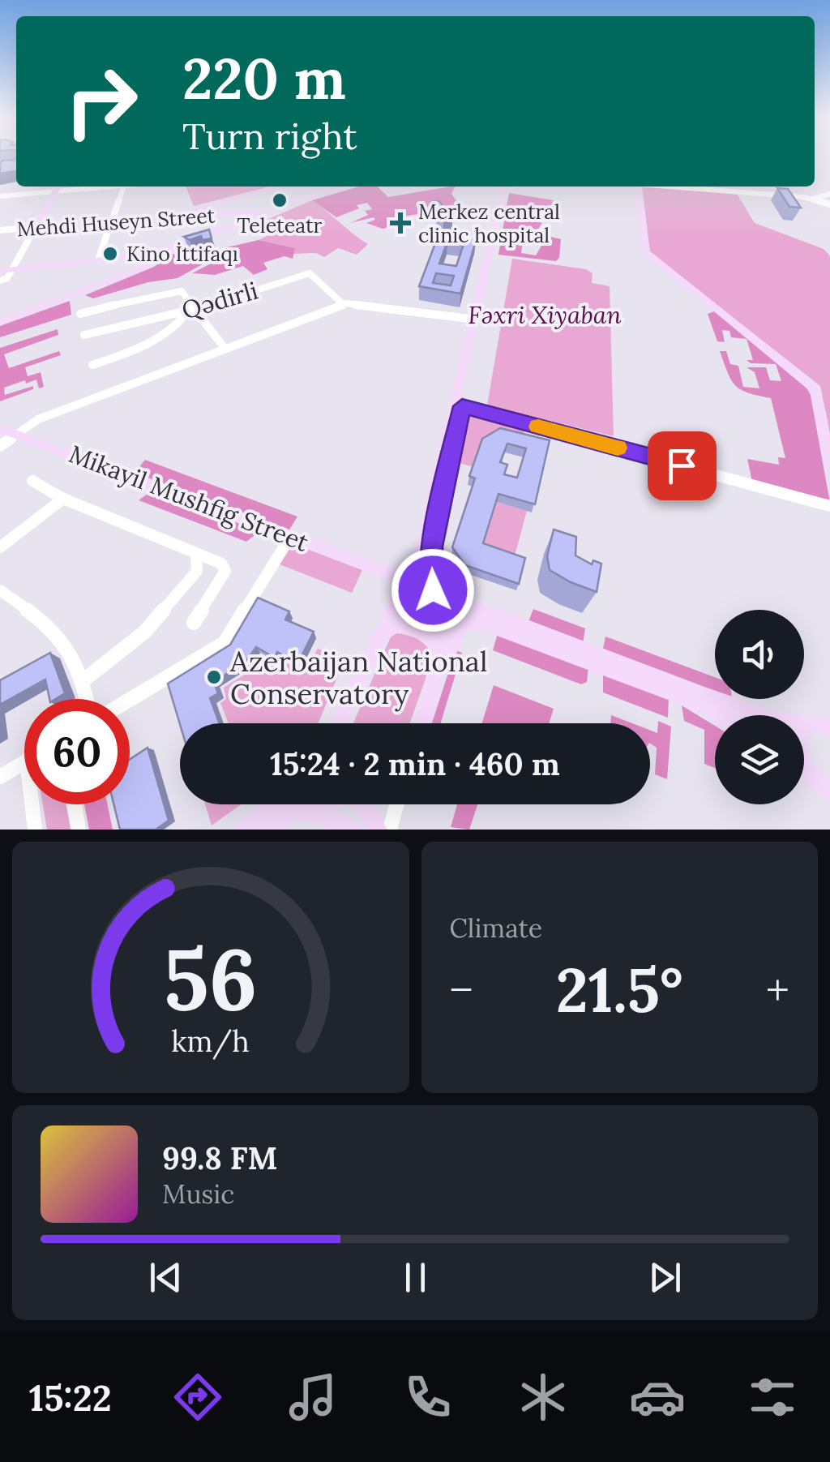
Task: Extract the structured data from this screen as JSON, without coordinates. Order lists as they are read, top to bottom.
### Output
{
  "streets": {
    "main road": ["Mehdi Huseyn Street", "Mikayil Mushfig Street"],
    "street": ["Qədirli"]
  },
  "parks": ["Fəxri Xiyaban"],
  "places": {
    "other": ["Teleteatr", "Kino İttifaqı", "Azerbaijan National Conservatory"],
    "health": ["Merkez central clinic hospital"]
  },
  "page": {
    "turn": ["220 m", "Turn right"],
    "limit": "60",
    "trip": "15:24 · 2 min · 460 m",
    "tile": "Climate",
    "heat": ["−", "21.5°", "+"],
    "song": ["99.8 FM", "Music"],
    "tabs": "15:22",
    "gauge": ["56", "km/h"]
  }
}
